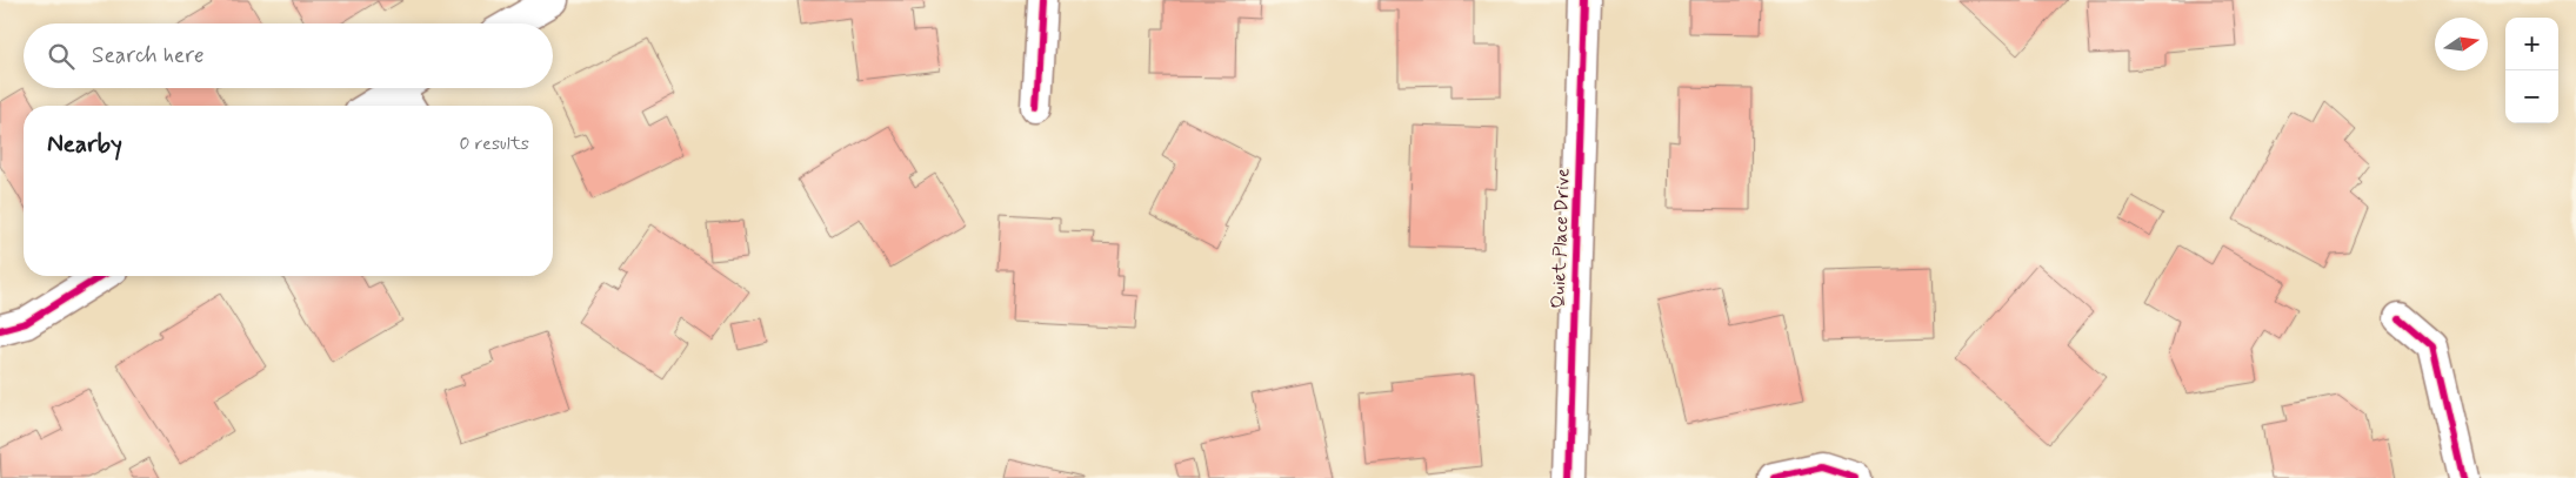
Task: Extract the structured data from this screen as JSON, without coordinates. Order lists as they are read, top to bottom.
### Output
{
  "streets": {
    "street": ["Quiet Place Drive"]
  },
  "north": "right",
  "page": {
    "map_buttons": ["+", "−"],
    "search": "Search here",
    "heading": ["Nearby", "0 results"]
  }
}
